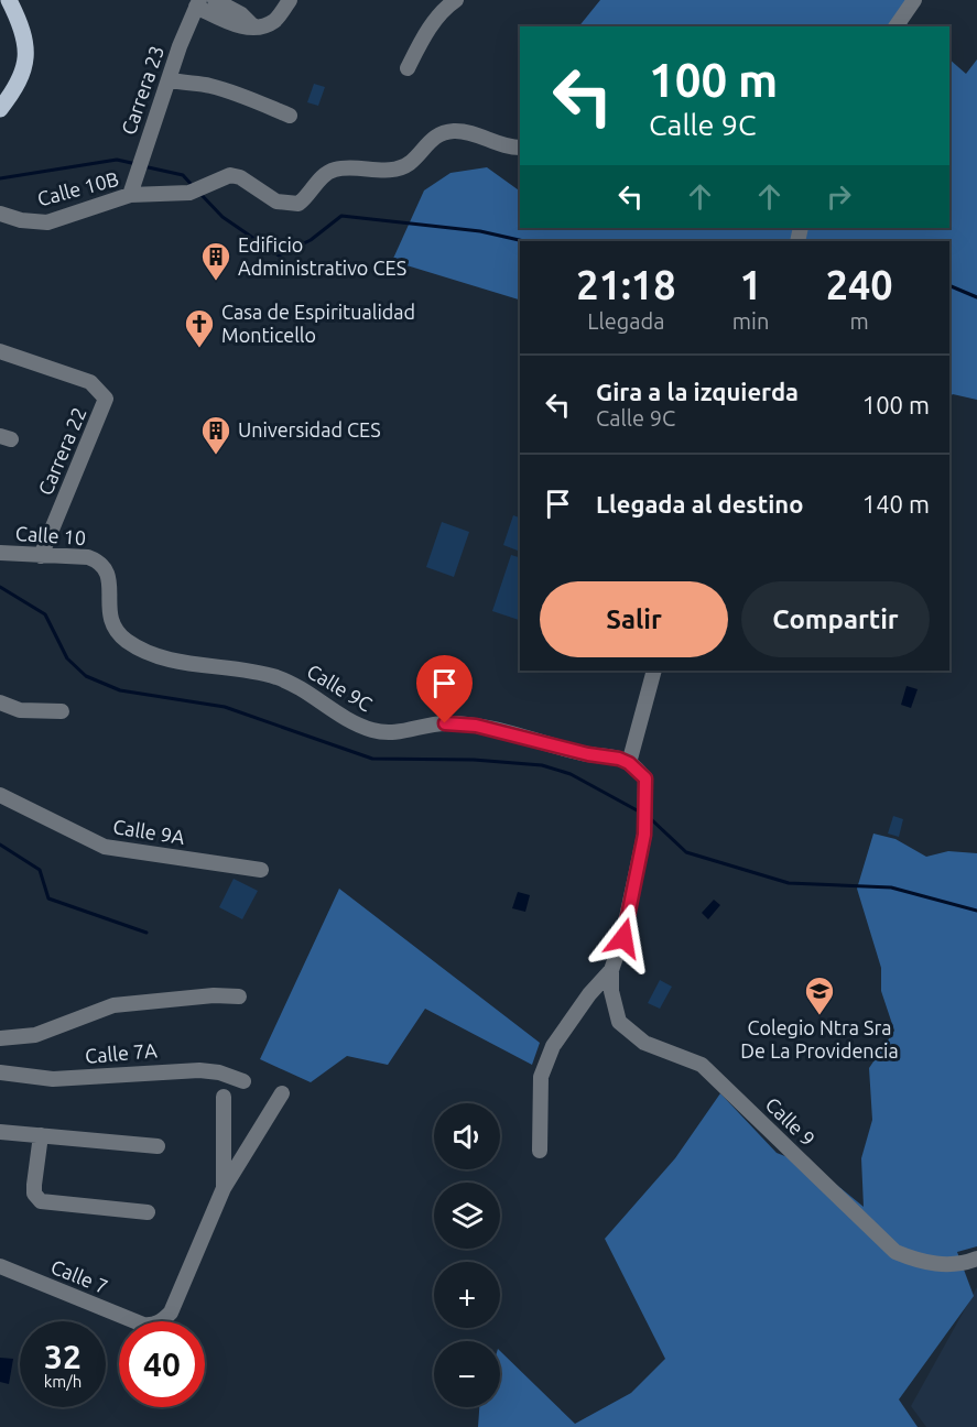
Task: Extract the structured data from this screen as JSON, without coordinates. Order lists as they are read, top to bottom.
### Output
{
  "streets": {
    "street": [
      "Carrera 23",
      "Calle 10B",
      "Carrera 22",
      "Calle 10",
      "Calle 9C",
      "Calle 9A",
      "Calle 7A",
      "Calle 9",
      "Calle 7"
    ]
  },
  "crossings": [
    ["Carrera 23", "Calle 10B"],
    ["Carrera 22", "Calle 10"],
    ["Calle 10", "Calle 9C"]
  ],
  "places": {
    "building": ["Edificio Administrativo CES", "Universidad CES"],
    "church": ["Casa de Espiritualidad Monticello"],
    "school or university": ["Colegio Ntra Sra De La Providencia"]
  },
  "page": {
    "turn": ["100 m", "Calle 9C"],
    "eta": [
      "21:18",
      "Llegada",
      "1",
      "min",
      "240",
      "m"
    ],
    "list": [
      {
        "name": "Gira a la izquierda",
        "note": "Calle 9C",
        "value": "100 m"
      },
      {
        "name": "Llegada al destino",
        "value": "140 m"
      }
    ],
    "buttons": ["Salir", "Compartir"],
    "map_buttons": ["+", "−"],
    "speed": "32 km/h",
    "limit": "40"
  }
}
